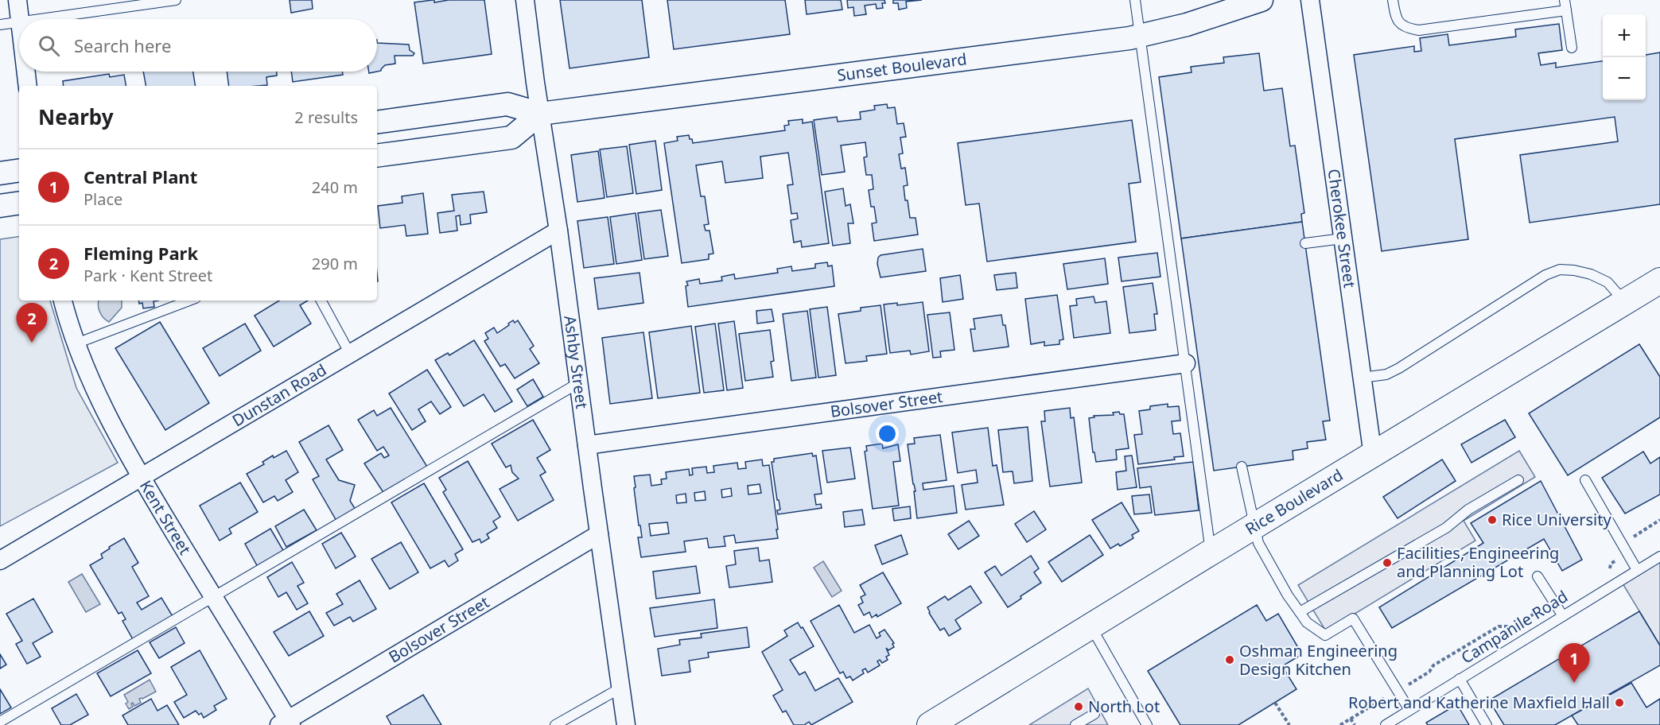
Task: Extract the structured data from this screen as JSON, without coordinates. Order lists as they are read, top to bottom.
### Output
{
  "streets": {
    "main road": ["Rice Boulevard"],
    "street": [
      "Sunset Boulevard",
      "Cherokee Street",
      "Ashby Street",
      "Dunstan Road",
      "Bolsover Street",
      "Kent Street"
    ],
    "lane": ["Campanile Road"]
  },
  "crossings": [
    ["Sunset Boulevard", "Ashby Street"],
    ["Cherokee Street", "Rice Boulevard"],
    ["Ashby Street", "Dunstan Road"],
    ["Ashby Street", "Bolsover Street"],
    ["Dunstan Road", "Kent Street"],
    ["Bolsover Street", "Kent Street"]
  ],
  "places": [
    "Rice University",
    "Facilities, Engineering and Planning Lot",
    "Oshman Engineering Design Kitchen",
    "Robert and Katherine Maxfield Hall",
    "North Lot"
  ],
  "page": {
    "map_buttons": ["+", "−"],
    "search": "Search here",
    "heading": ["Nearby", "2 results"],
    "list": [
      {
        "mark": "1",
        "name": "Central Plant",
        "note": "Place",
        "value": "240 m"
      },
      {
        "mark": "2",
        "name": "Fleming Park",
        "note": "Park · Kent Street",
        "value": "290 m"
      }
    ],
    "pins": ["2", "1"]
  }
}
